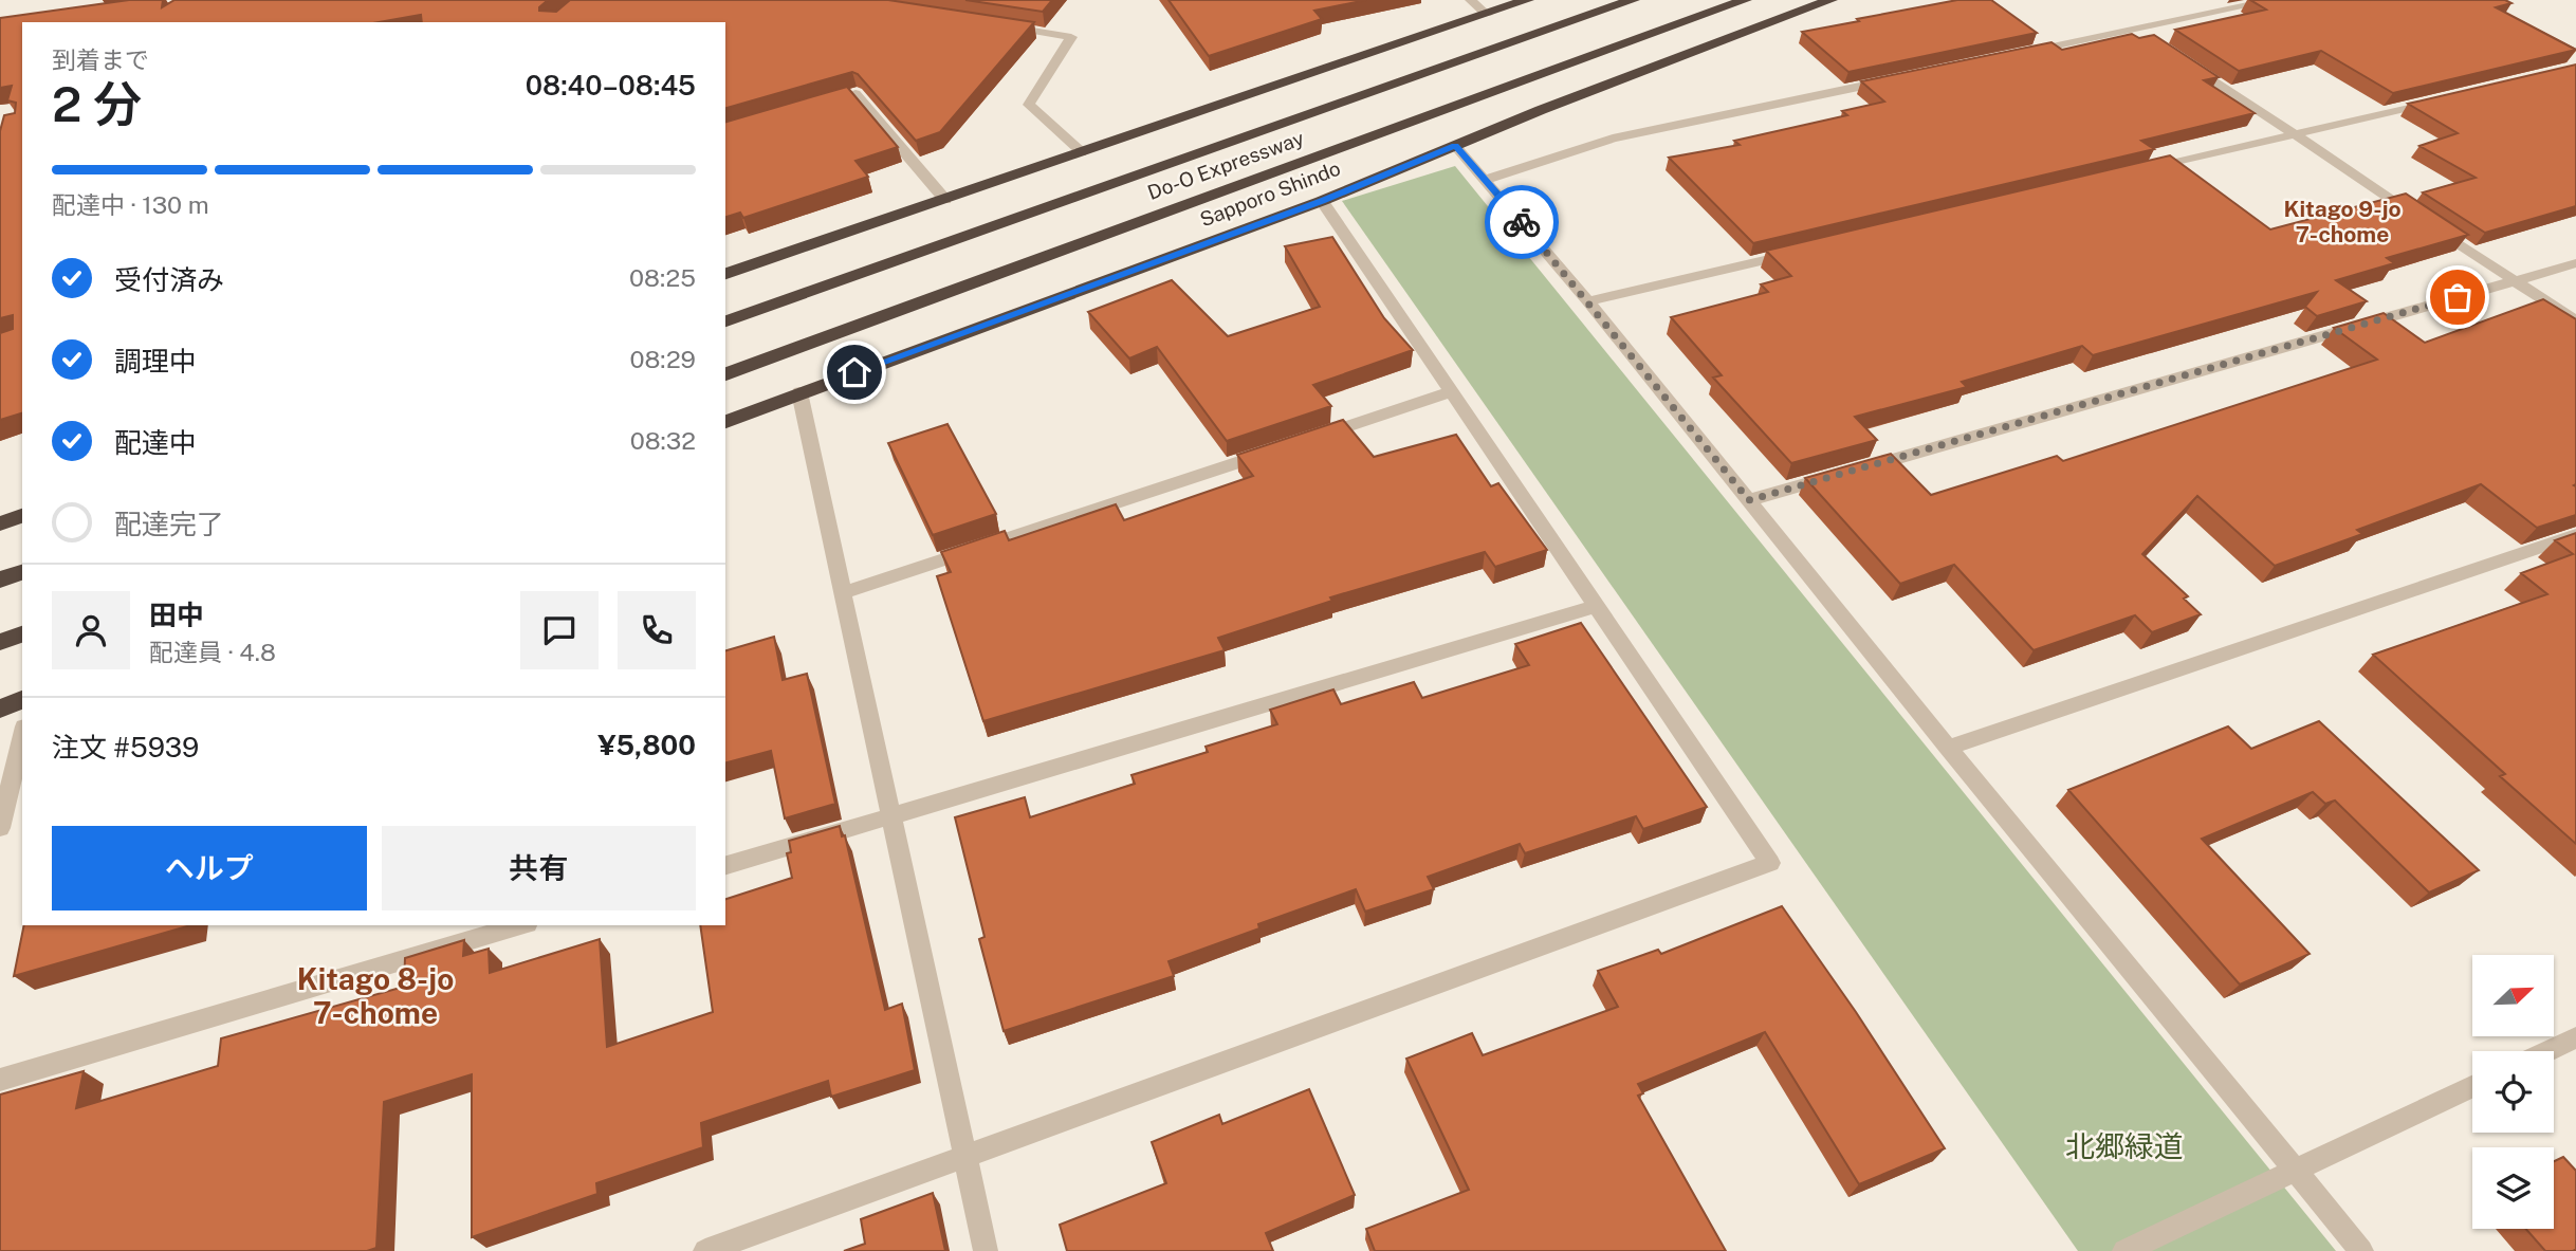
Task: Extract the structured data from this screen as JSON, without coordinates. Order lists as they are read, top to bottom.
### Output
{
  "streets": {
    "highway": ["Do-O Expressway", "Sapporo Shindo"]
  },
  "districts": ["Kitago 9-jo 7-chome", "Kitago 8-jo 7-chome"],
  "parks": ["北郷緑道"],
  "north": "top right",
  "page": {
    "heading": ["2 分", "到着まで", "08:40–08:45"],
    "panel": [
      "田中",
      "配達員 · 4.8",
      "注文 #5939",
      "¥5,800"
    ],
    "bar": "配達中 · 130 m",
    "list": [
      ["受付済み", "08:25"],
      ["調理中", "08:29"],
      ["配達中", "08:32"],
      "配達完了"
    ],
    "buttons": ["ヘルプ", "共有"]
  }
}
